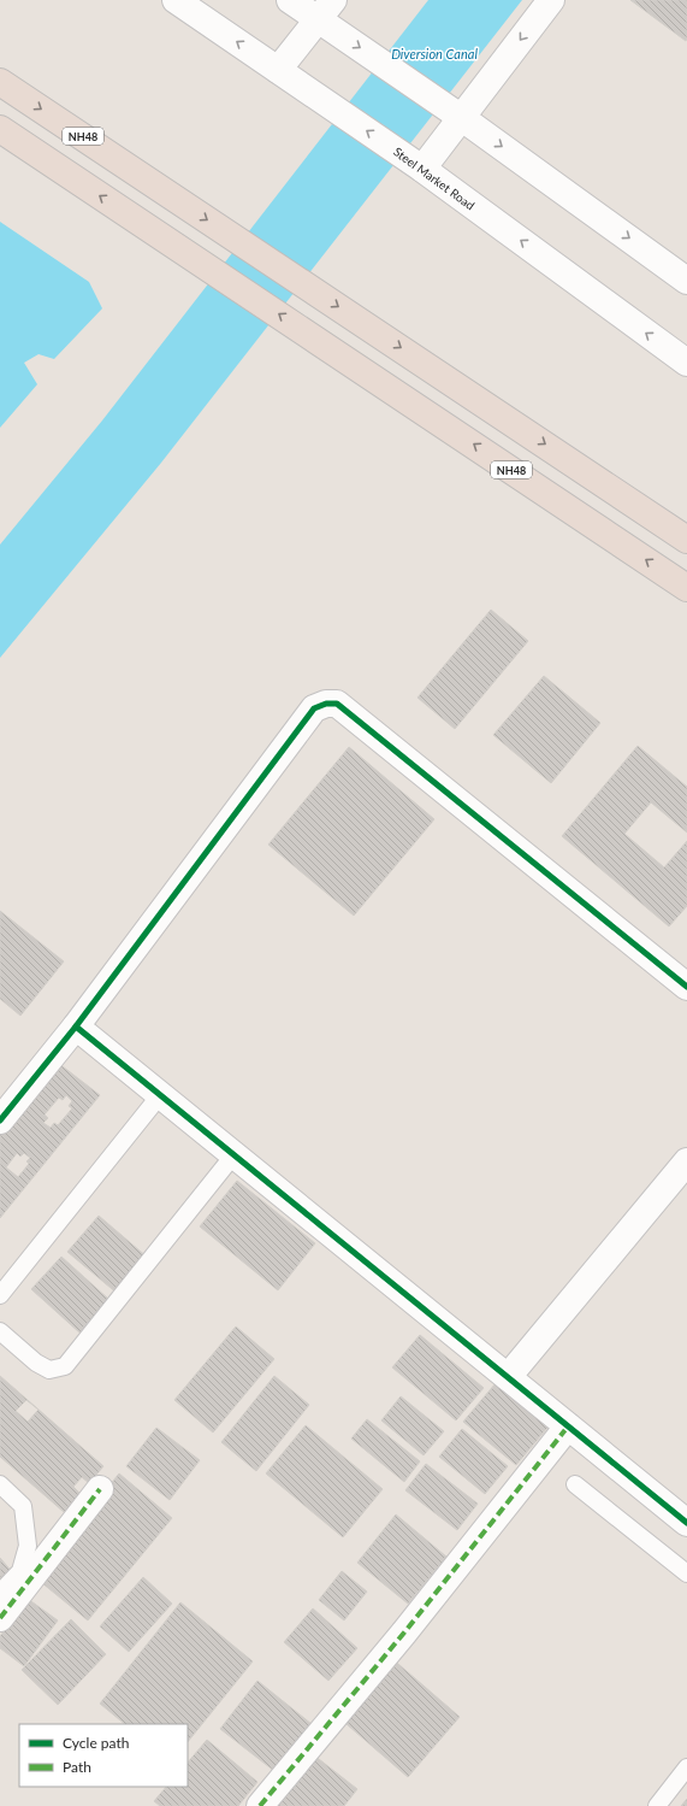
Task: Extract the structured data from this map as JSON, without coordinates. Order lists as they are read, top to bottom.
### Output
{
  "streets": {
    "highway": ["NH48"],
    "street": ["Steel Market Road"]
  },
  "water": ["Diversion Canal"],
  "legend": ["Cycle path", "Path"]
}
